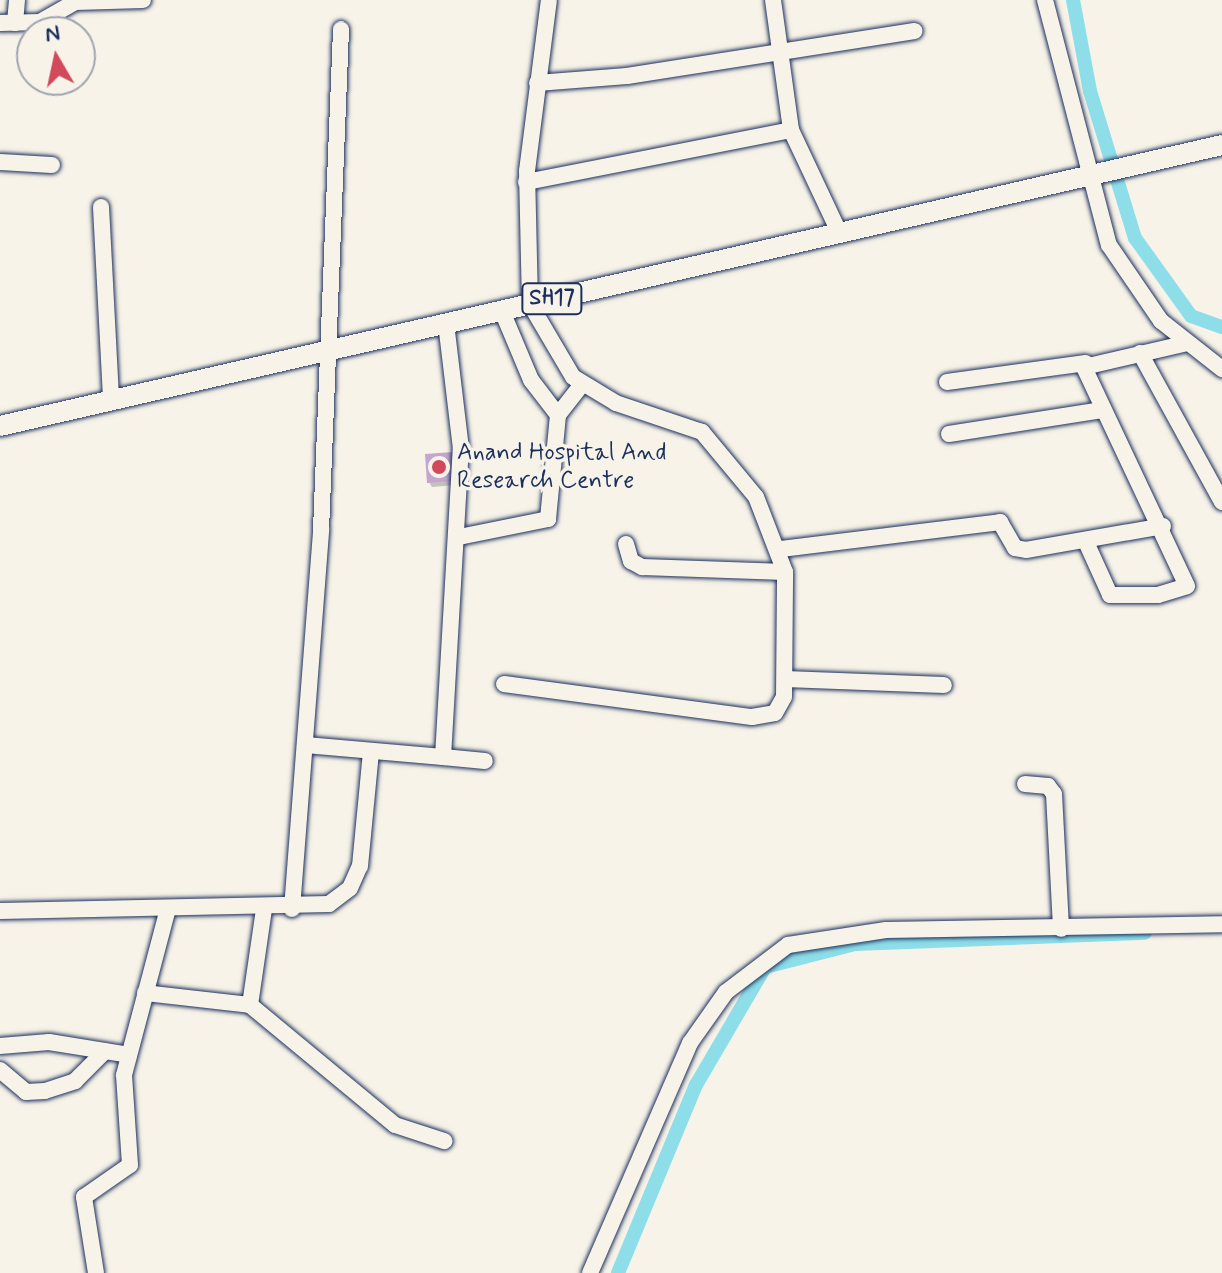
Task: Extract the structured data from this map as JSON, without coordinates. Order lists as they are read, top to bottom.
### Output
{
  "streets": {
    "main road": ["SH17"]
  },
  "places": ["Anand Hospital And Research Centre"],
  "north": "top"
}
